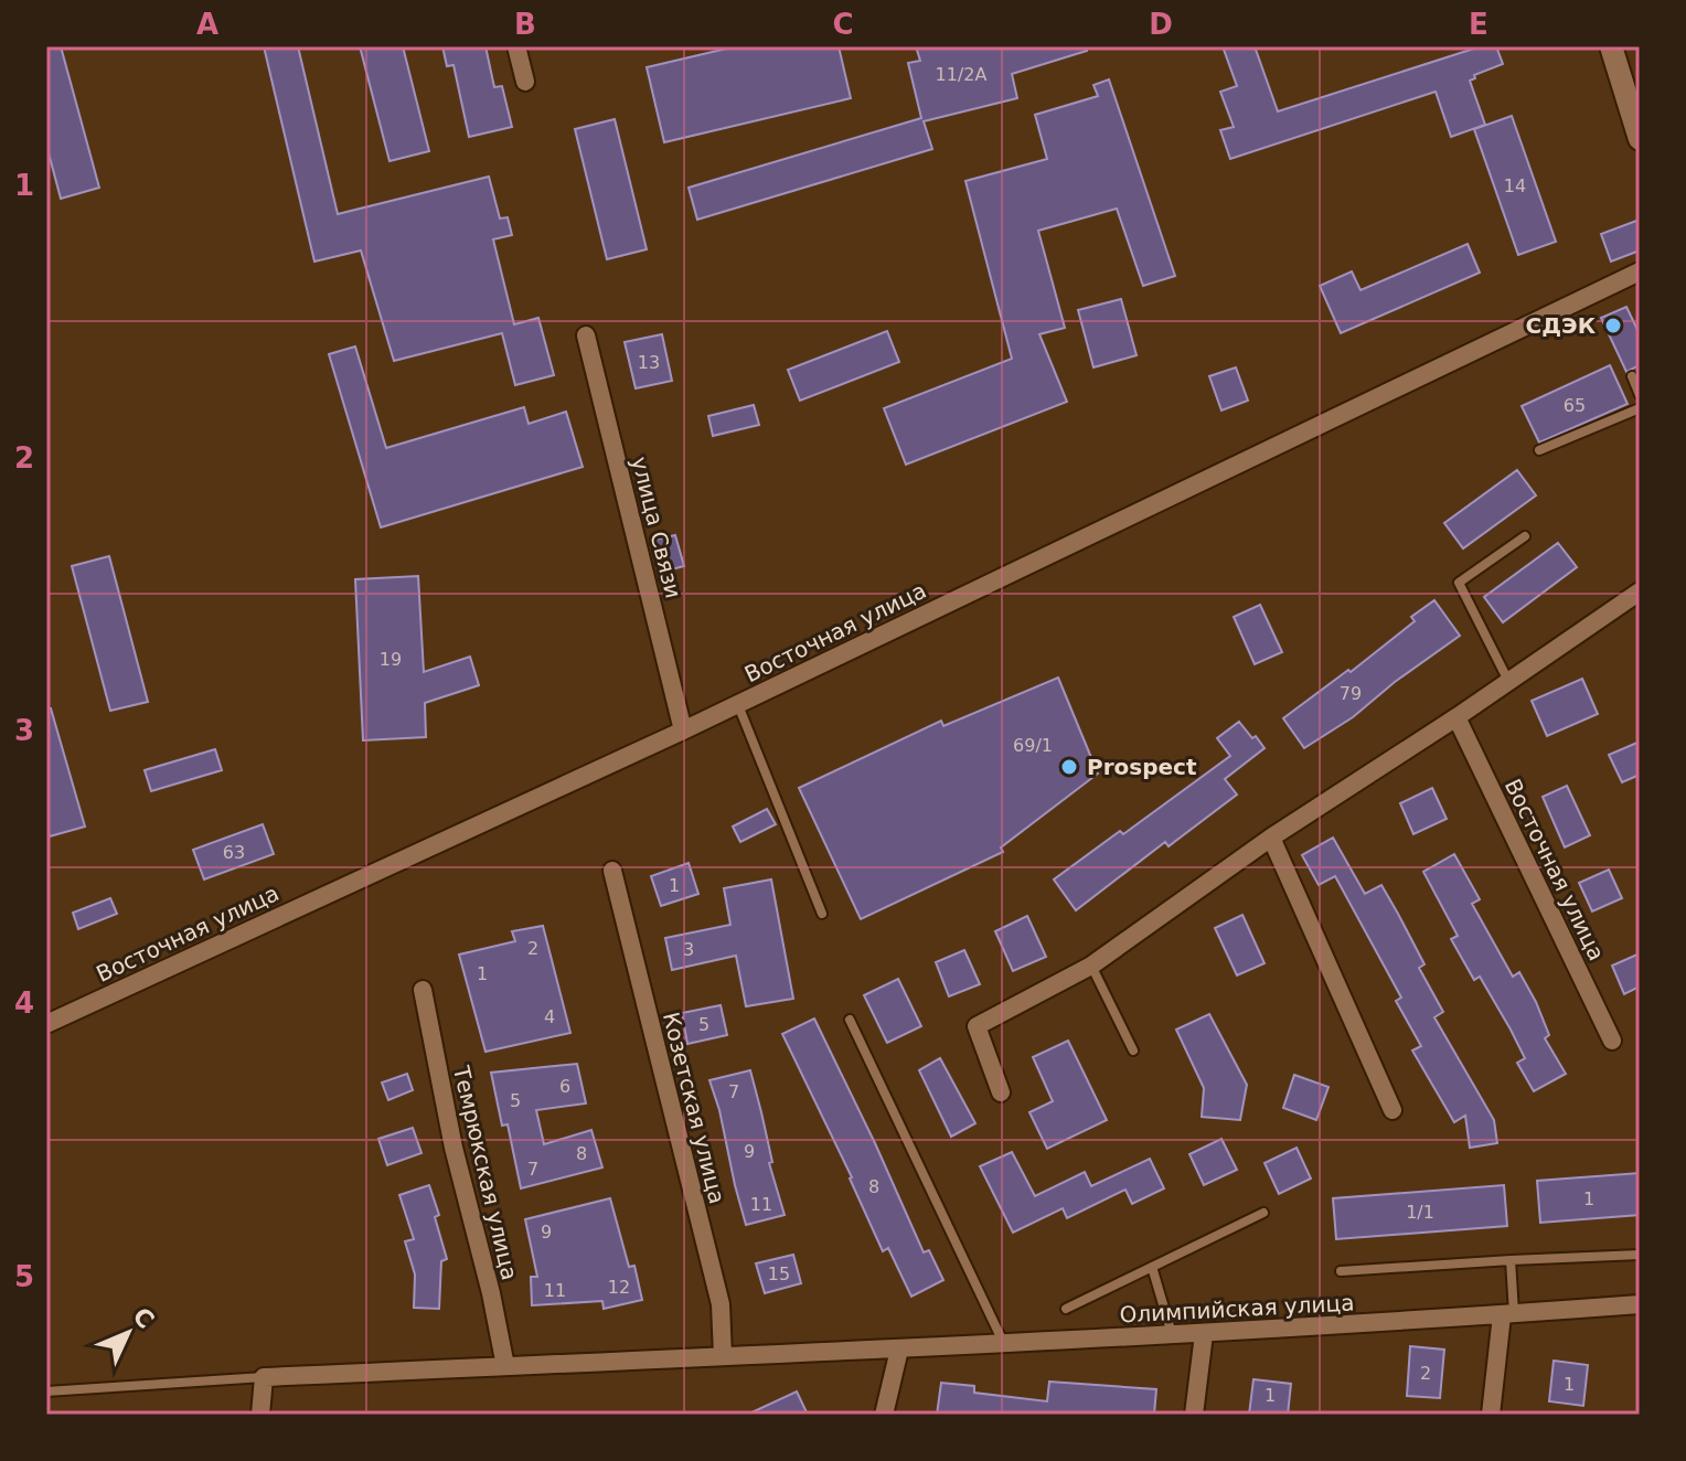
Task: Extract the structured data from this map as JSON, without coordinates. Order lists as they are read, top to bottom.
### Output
{
  "streets": {
    "street": [
      "улица Связи",
      "Восточная улица",
      "Козетская улица",
      "Темрюкская улица",
      "Олимпийская улица"
    ]
  },
  "crossings": [
    ["улица Связи", "Восточная улица"],
    ["Козетская улица", "Олимпийская улица"],
    ["Темрюкская улица", "Олимпийская улица"]
  ],
  "places": ["СДЭК", "Prospect"],
  "house_numbers": [
    "11/2А",
    "14",
    "13",
    "65",
    "19",
    "79",
    "69/1",
    "63",
    "1",
    "2",
    "3",
    "1",
    "4",
    "5",
    "6",
    "7",
    "5",
    "9",
    "8",
    "7",
    "8",
    "1",
    "11",
    "1/1",
    "9",
    "15",
    "12",
    "11",
    "2",
    "1",
    "1"
  ],
  "north": "top right",
  "grid": {
    "columns": [
      "A",
      "B",
      "C",
      "D",
      "E"
    ],
    "rows": [
      "1",
      "2",
      "3",
      "4",
      "5"
    ]
  }
}
